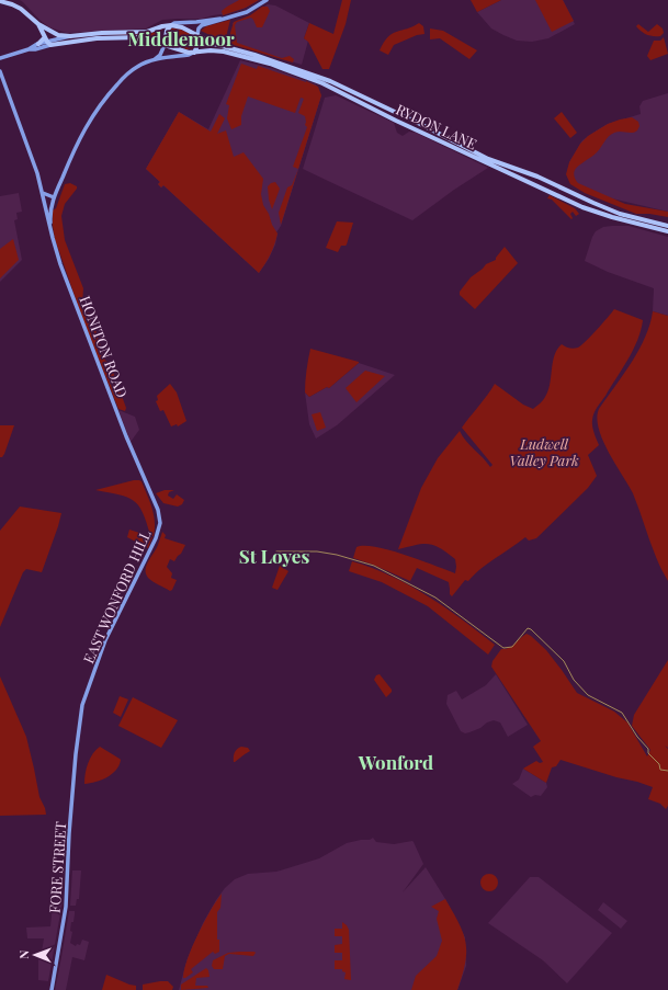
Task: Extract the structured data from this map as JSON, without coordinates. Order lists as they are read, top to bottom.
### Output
{
  "streets": {
    "main road": [
      "RYDON LANE",
      "HONITON ROAD",
      "EAST WONFORD HILL",
      "FORE STREET"
    ]
  },
  "crossings": [
    ["HONITON ROAD", "EAST WONFORD HILL"],
    ["EAST WONFORD HILL", "FORE STREET"]
  ],
  "districts": ["Middlemoor", "St Loyes", "Wonford"],
  "parks": ["Ludwell Valley Park"],
  "north": "left"
}
